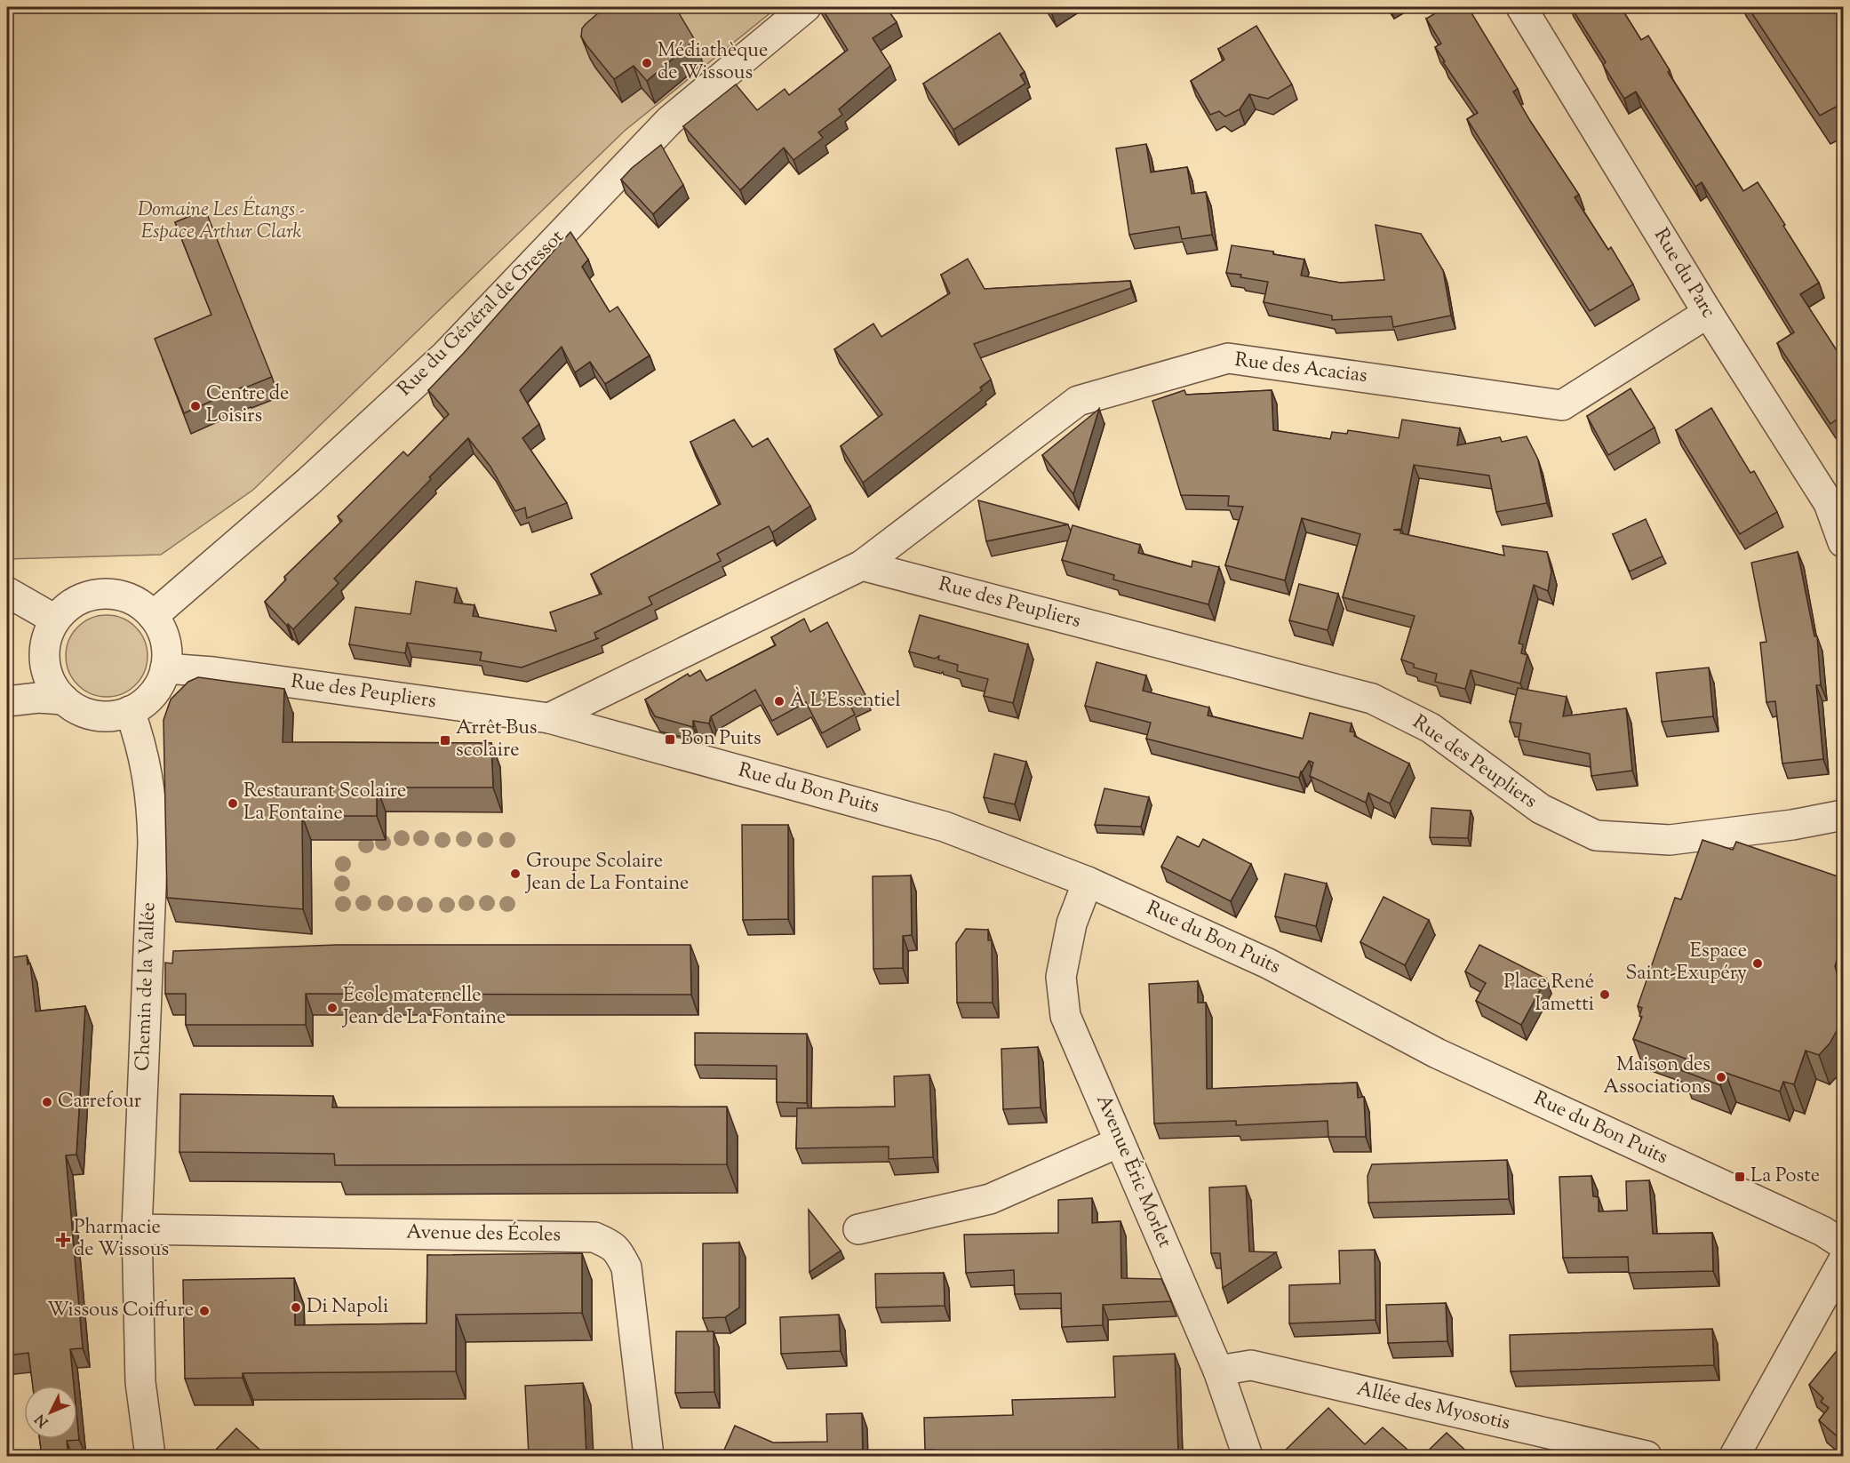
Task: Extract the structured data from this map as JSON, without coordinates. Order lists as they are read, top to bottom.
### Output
{
  "streets": {
    "street": [
      "Rue du Parc",
      "Rue du Général de Gressot",
      "Rue des Acacias",
      "Rue des Peupliers",
      "Rue du Bon Puits",
      "Chemin de la Vallée",
      "Avenue Éric Morlet",
      "Avenue des Écoles",
      "Allée des Myosotis"
    ]
  },
  "crossings": [
    ["Rue du Parc", "Rue des Acacias"],
    ["Rue du Général de Gressot", "Rue des Peupliers"],
    ["Rue du Général de Gressot", "Chemin de la Vallée"],
    ["Rue des Acacias", "Rue des Peupliers"],
    ["Rue des Peupliers", "Rue du Bon Puits"],
    ["Rue des Peupliers", "Chemin de la Vallée"],
    ["Rue du Bon Puits", "Avenue Éric Morlet"],
    ["Chemin de la Vallée", "Avenue des Écoles"],
    ["Avenue Éric Morlet", "Allée des Myosotis"]
  ],
  "parks": ["Domaine Les Étangs - Espace Arthur Clark"],
  "places": {
    "other": [
      "Médiathèque de Wissous",
      "Centre de Loisirs",
      "À L'Essentiel",
      "Restaurant Scolaire La Fontaine",
      "Groupe Scolaire Jean de La Fontaine",
      "Espace Saint-Exupéry",
      "Place René Iametti",
      "École maternelle Jean de La Fontaine",
      "Maison des Associations",
      "Carrefour",
      "Di Napoli",
      "Wissous Coiffure"
    ],
    "transit": ["Bon Puits", "Arrêt Bus scolaire", "La Poste"],
    "health": ["Pharmacie de Wissous"]
  },
  "north": "bottom left"
}
